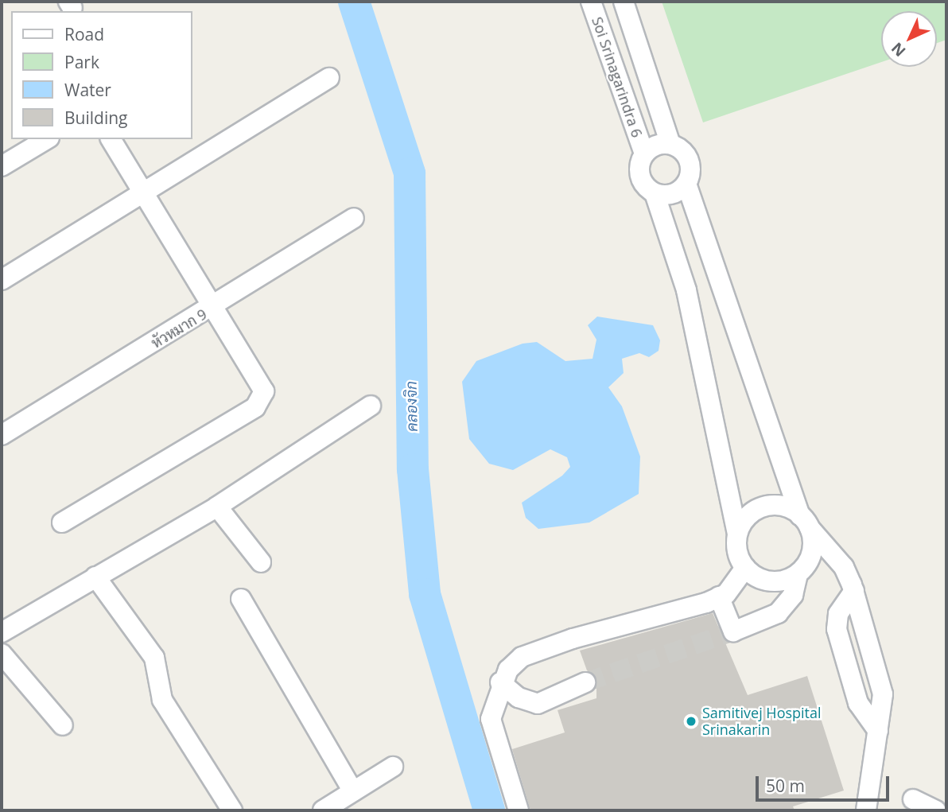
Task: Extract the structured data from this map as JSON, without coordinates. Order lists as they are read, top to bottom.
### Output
{
  "streets": {
    "street": ["Soi Srinagarindra 6", "หัวหมาก 9"]
  },
  "water": ["คลองจิก"],
  "places": ["Samitivej Hospital Srinakarin"],
  "legend": [
    "Road",
    "Park",
    "Water",
    "Building"
  ],
  "scale_bar": "50 m",
  "north": "bottom left"
}
